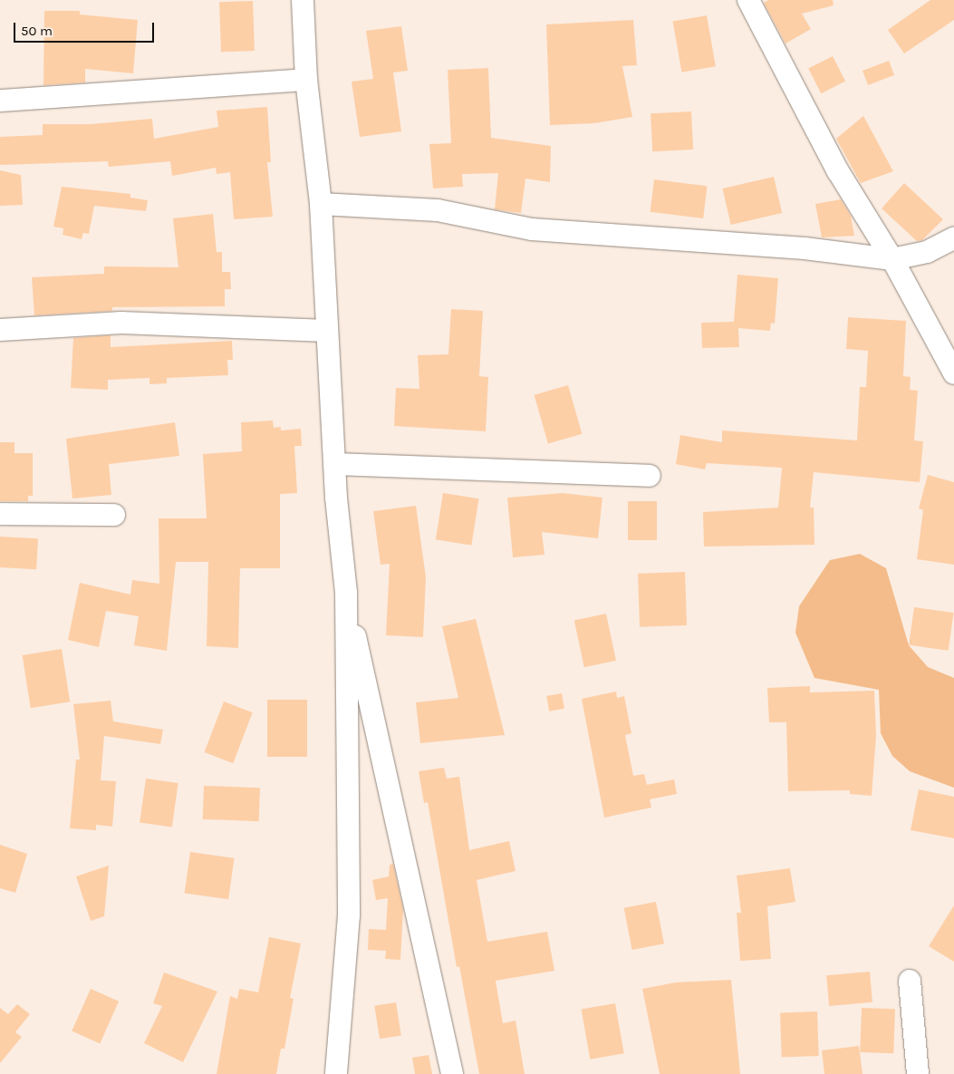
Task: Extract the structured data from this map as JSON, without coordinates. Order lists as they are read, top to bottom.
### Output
{
  "scale_bar": "50 m"
}
